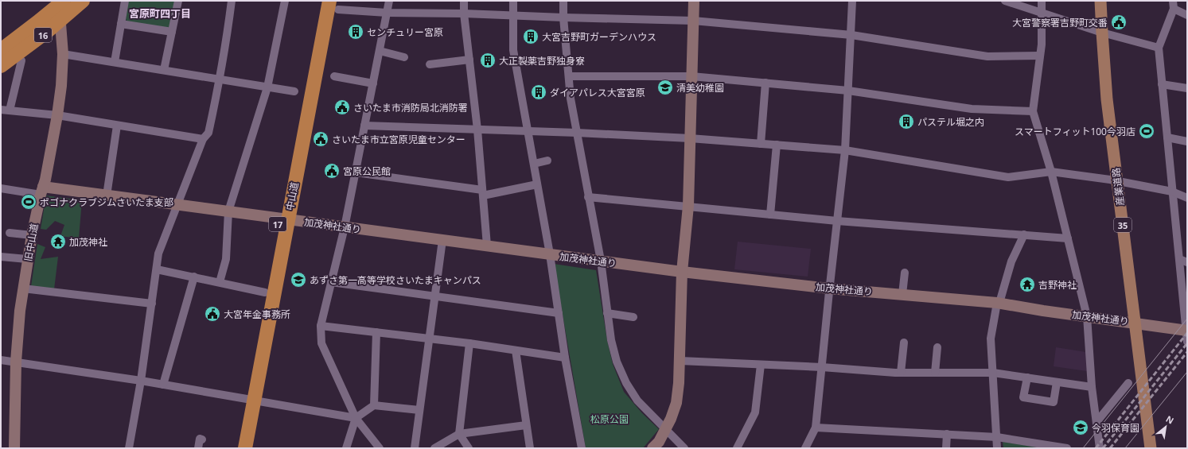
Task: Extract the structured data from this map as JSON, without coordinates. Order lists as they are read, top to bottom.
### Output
{
  "streets": {
    "highway": ["16", "中山道", "17"],
    "main road": ["産業道路", "35"],
    "street": ["加茂神社通り", "旧中山道"]
  },
  "crossings": [
    ["産業道路", "加茂神社通り"],
    ["中山道", "加茂神社通り"],
    ["加茂神社通り", "旧中山道"]
  ],
  "districts": ["宮原町四丁目"],
  "parks": ["松原公園"],
  "places": {
    "public building": [
      "大宮警察署吉野町交番",
      "さいたま市消防局北消防署",
      "さいたま市立宮原児童センター",
      "宮原公民館",
      "大宮年金事務所"
    ],
    "building": [
      "センチュリー宮原",
      "大宮吉野町ガーデンハウス",
      "大正製薬吉野独身寮",
      "ダイアパレス大宮宮原",
      "パステル堀之内"
    ],
    "school or university": ["清美幼稚園", "あずさ第一高等学校さいたまキャンパス", "今羽保育園"],
    "sports": ["スマートフィット100今羽店", "ポゴナクラブジムさいたま支部"],
    "temple": ["加茂神社", "吉野神社"]
  },
  "north": "top right"
}
